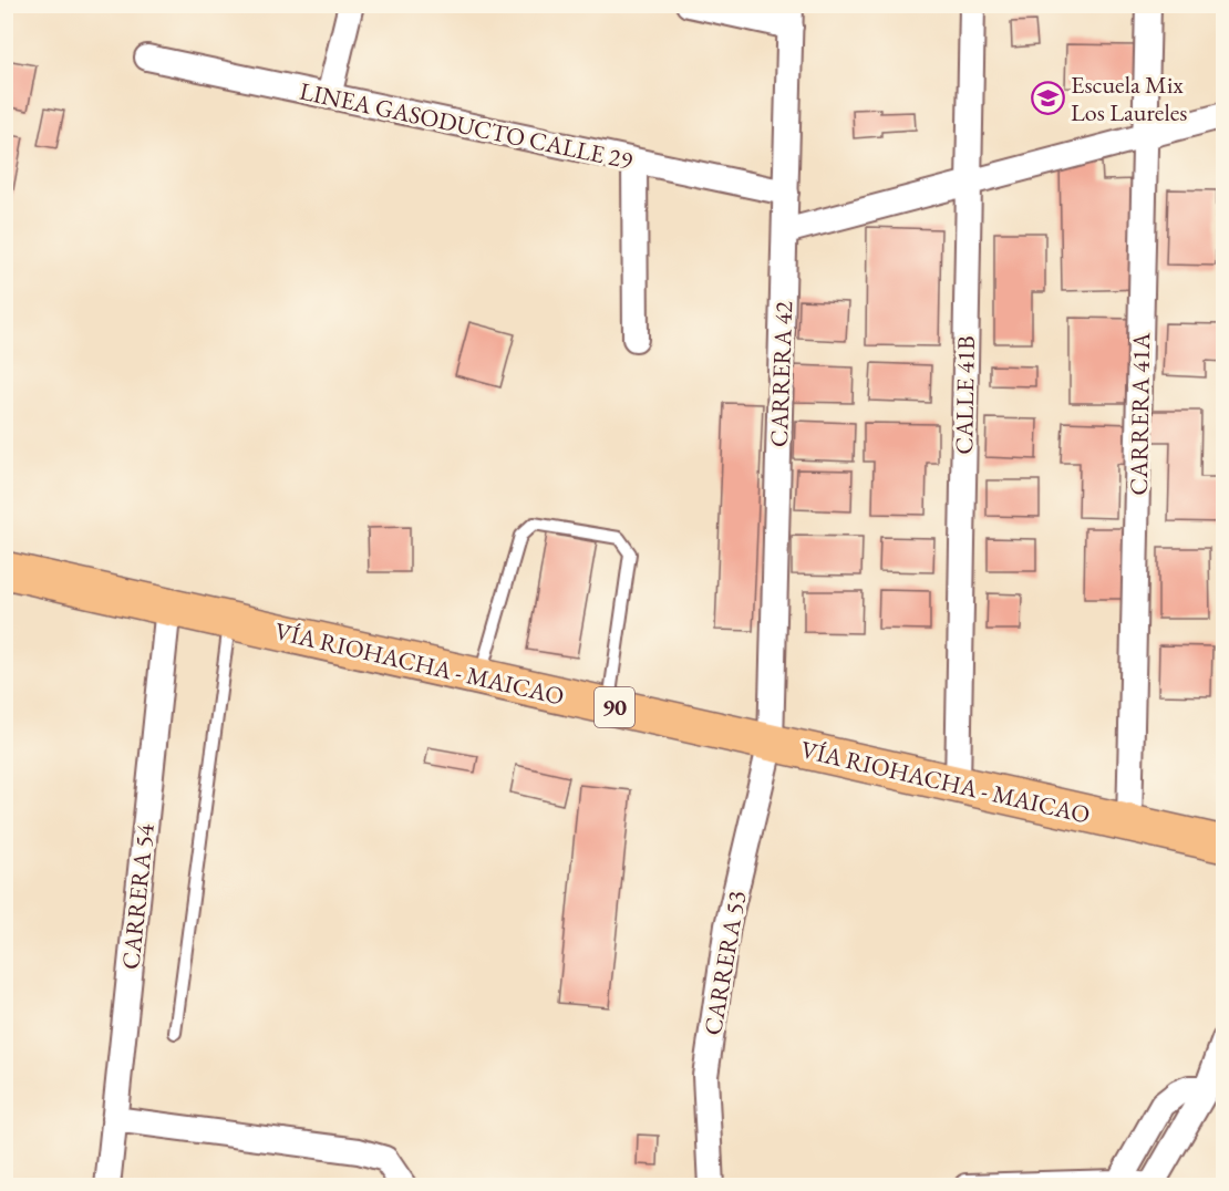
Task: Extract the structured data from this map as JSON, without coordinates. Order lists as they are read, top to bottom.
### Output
{
  "streets": {
    "highway": ["VÍA RIOHACHA - MAICAO", "90"],
    "street": [
      "LINEA GASODUCTO CALLE 29",
      "CARRERA 42",
      "CALLE 41B",
      "CARRERA 41A",
      "CARRERA 54",
      "CARRERA 53"
    ]
  },
  "crossings": [
    ["LINEA GASODUCTO CALLE 29", "CARRERA 42"],
    ["CARRERA 42", "VÍA RIOHACHA - MAICAO"],
    ["CARRERA 42", "CARRERA 53"],
    ["CALLE 41B", "VÍA RIOHACHA - MAICAO"],
    ["CARRERA 41A", "VÍA RIOHACHA - MAICAO"],
    ["VÍA RIOHACHA - MAICAO", "CARRERA 54"],
    ["VÍA RIOHACHA - MAICAO", "CARRERA 53"]
  ],
  "places": {
    "school or university": ["Escuela Mix Los Laureles"]
  }
}
